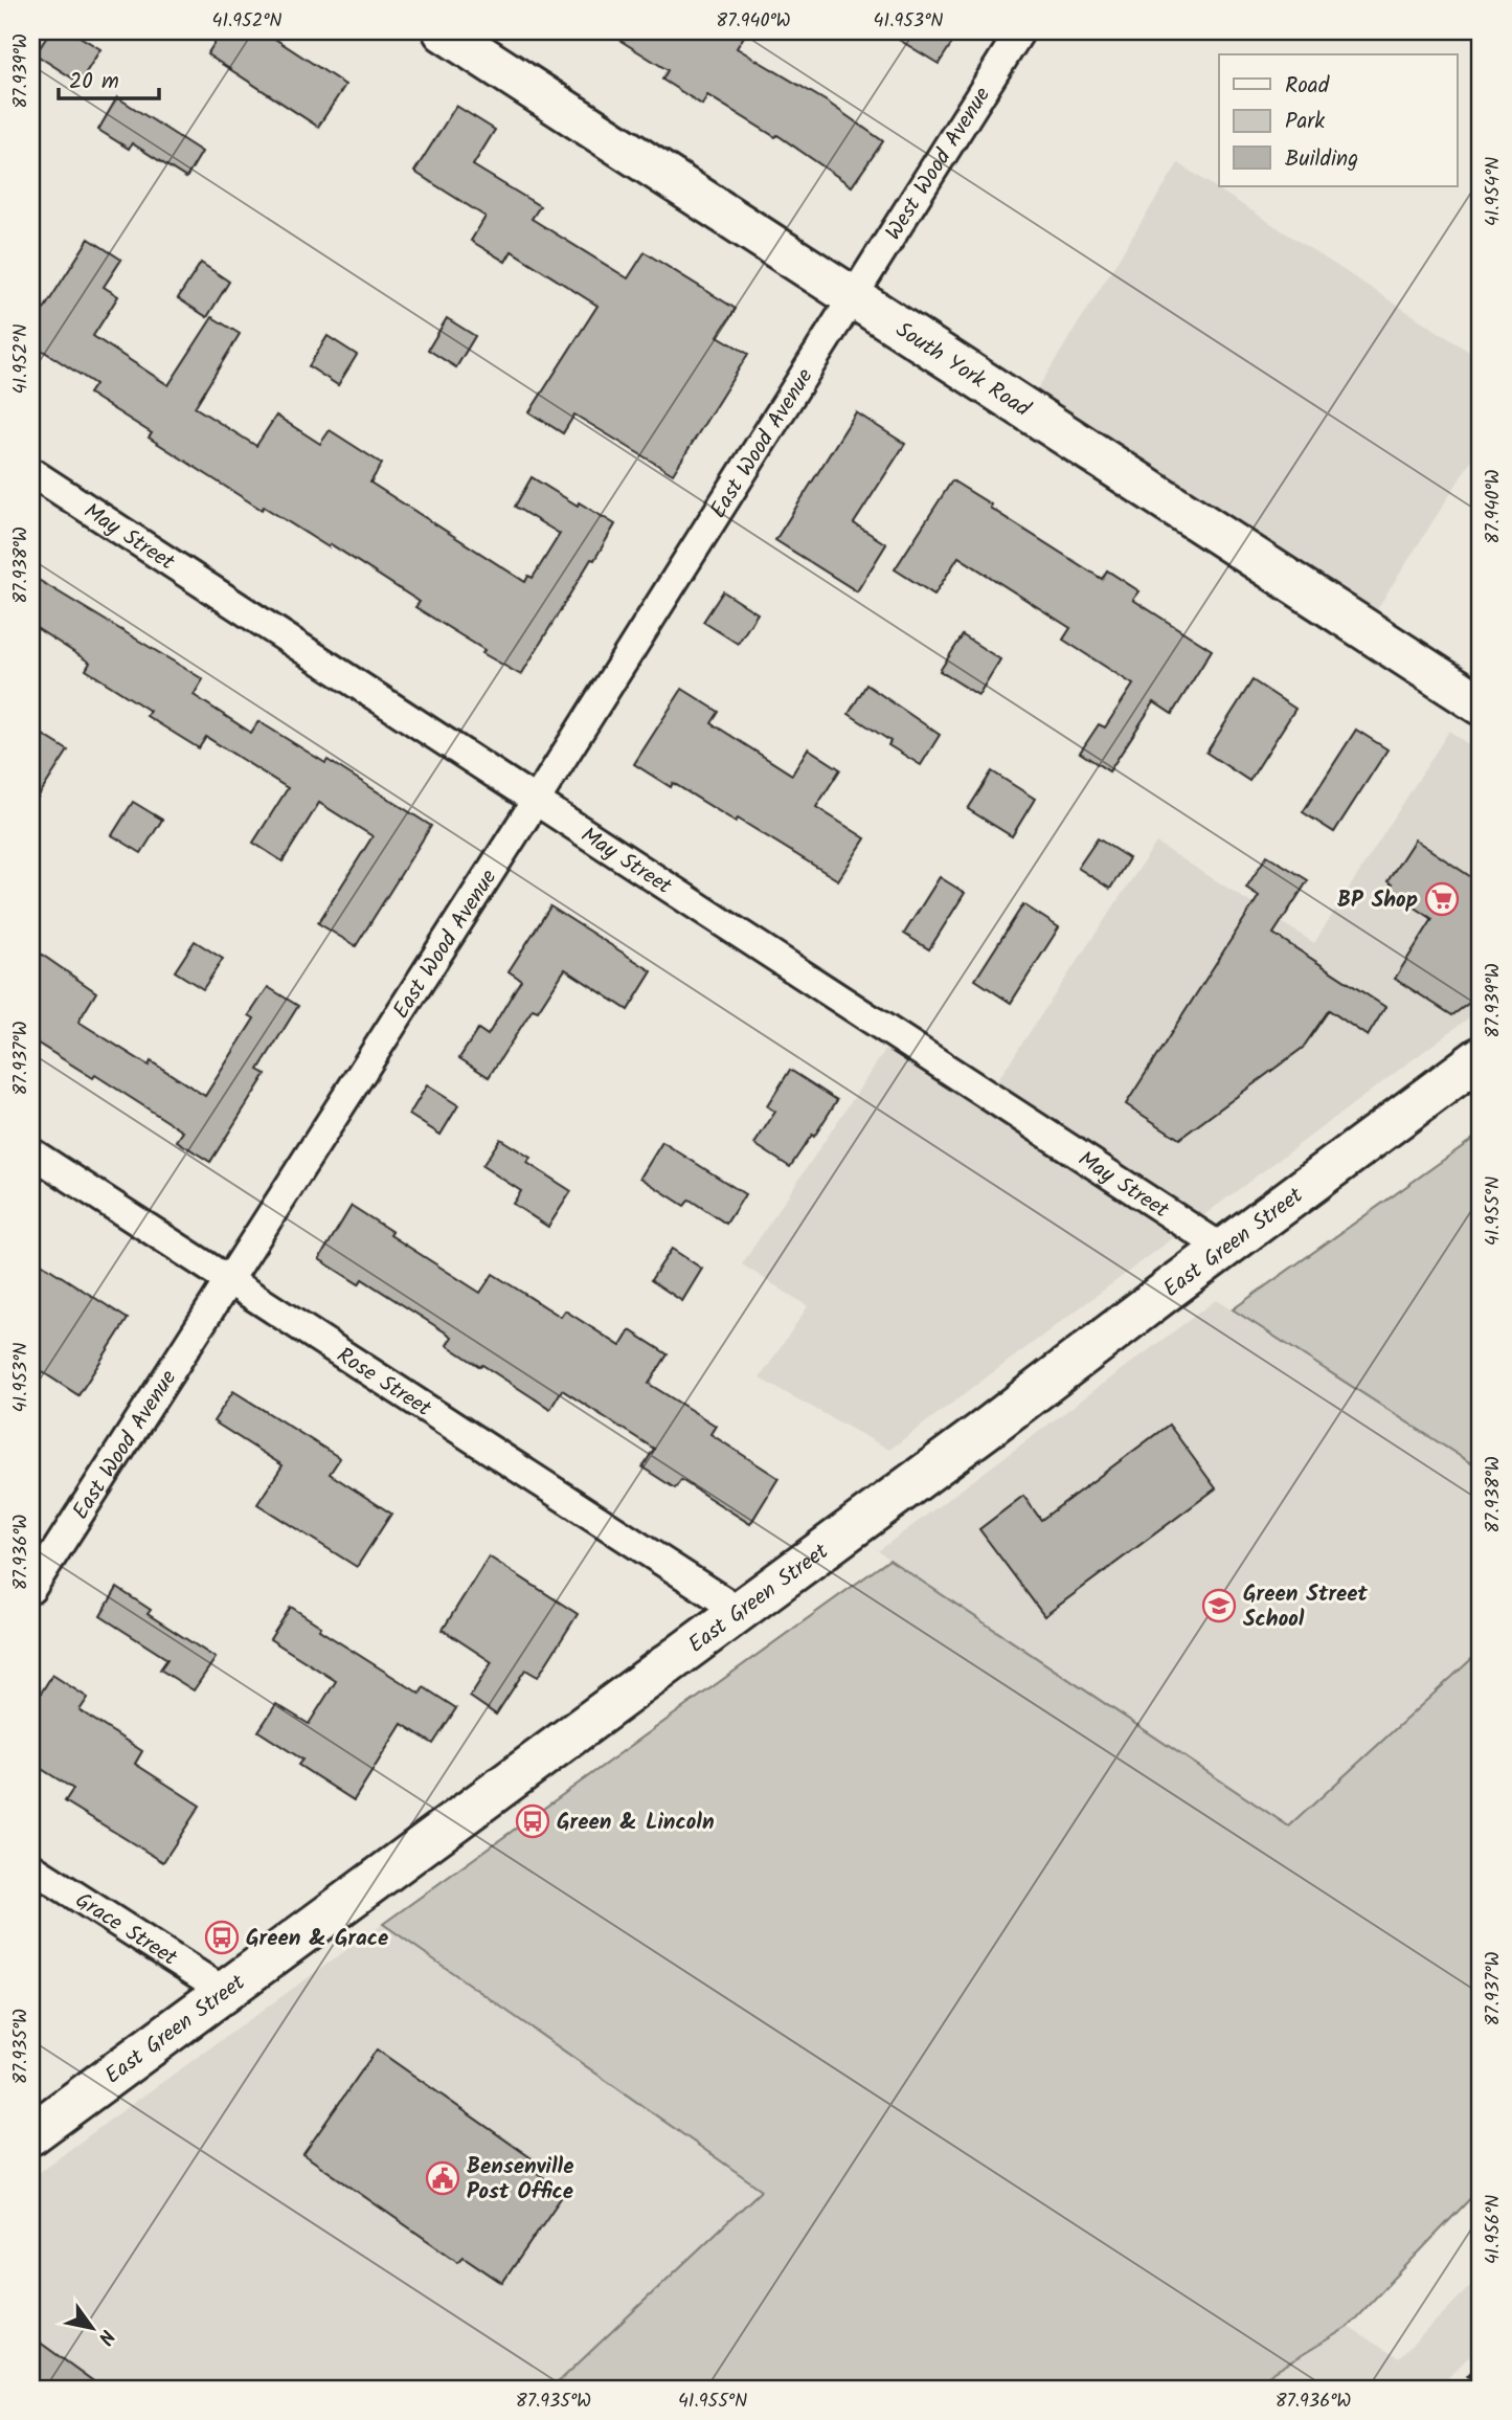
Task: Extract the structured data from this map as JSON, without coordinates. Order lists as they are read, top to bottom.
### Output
{
  "streets": {
    "street": [
      "West Wood Avenue",
      "South York Road",
      "East Wood Avenue",
      "May Street",
      "East Green Street",
      "Rose Street",
      "Grace Street"
    ]
  },
  "crossings": [
    ["West Wood Avenue", "South York Road"],
    ["West Wood Avenue", "East Wood Avenue"],
    ["South York Road", "East Wood Avenue"],
    ["East Wood Avenue", "May Street"],
    ["East Wood Avenue", "Rose Street"],
    ["May Street", "East Green Street"],
    ["East Green Street", "Rose Street"],
    ["East Green Street", "Grace Street"]
  ],
  "places": {
    "supermarket": ["BP Shop"],
    "school or university": ["Green Street School"],
    "bus stop": ["Green & Lincoln", "Green & Grace"],
    "public building": ["Bensenville Post Office"]
  },
  "legend": ["Road", "Park", "Building"],
  "scale_bar": "20 m",
  "north": "bottom right",
  "coordinates": [
    "41.952°N",
    "87.940°W",
    "41.953°N",
    "87.939°W",
    "41.954°N",
    "87.938°W",
    "87.937°W",
    "41.955°N",
    "87.936°W",
    "87.935°W",
    "41.956°N"
  ]
}
